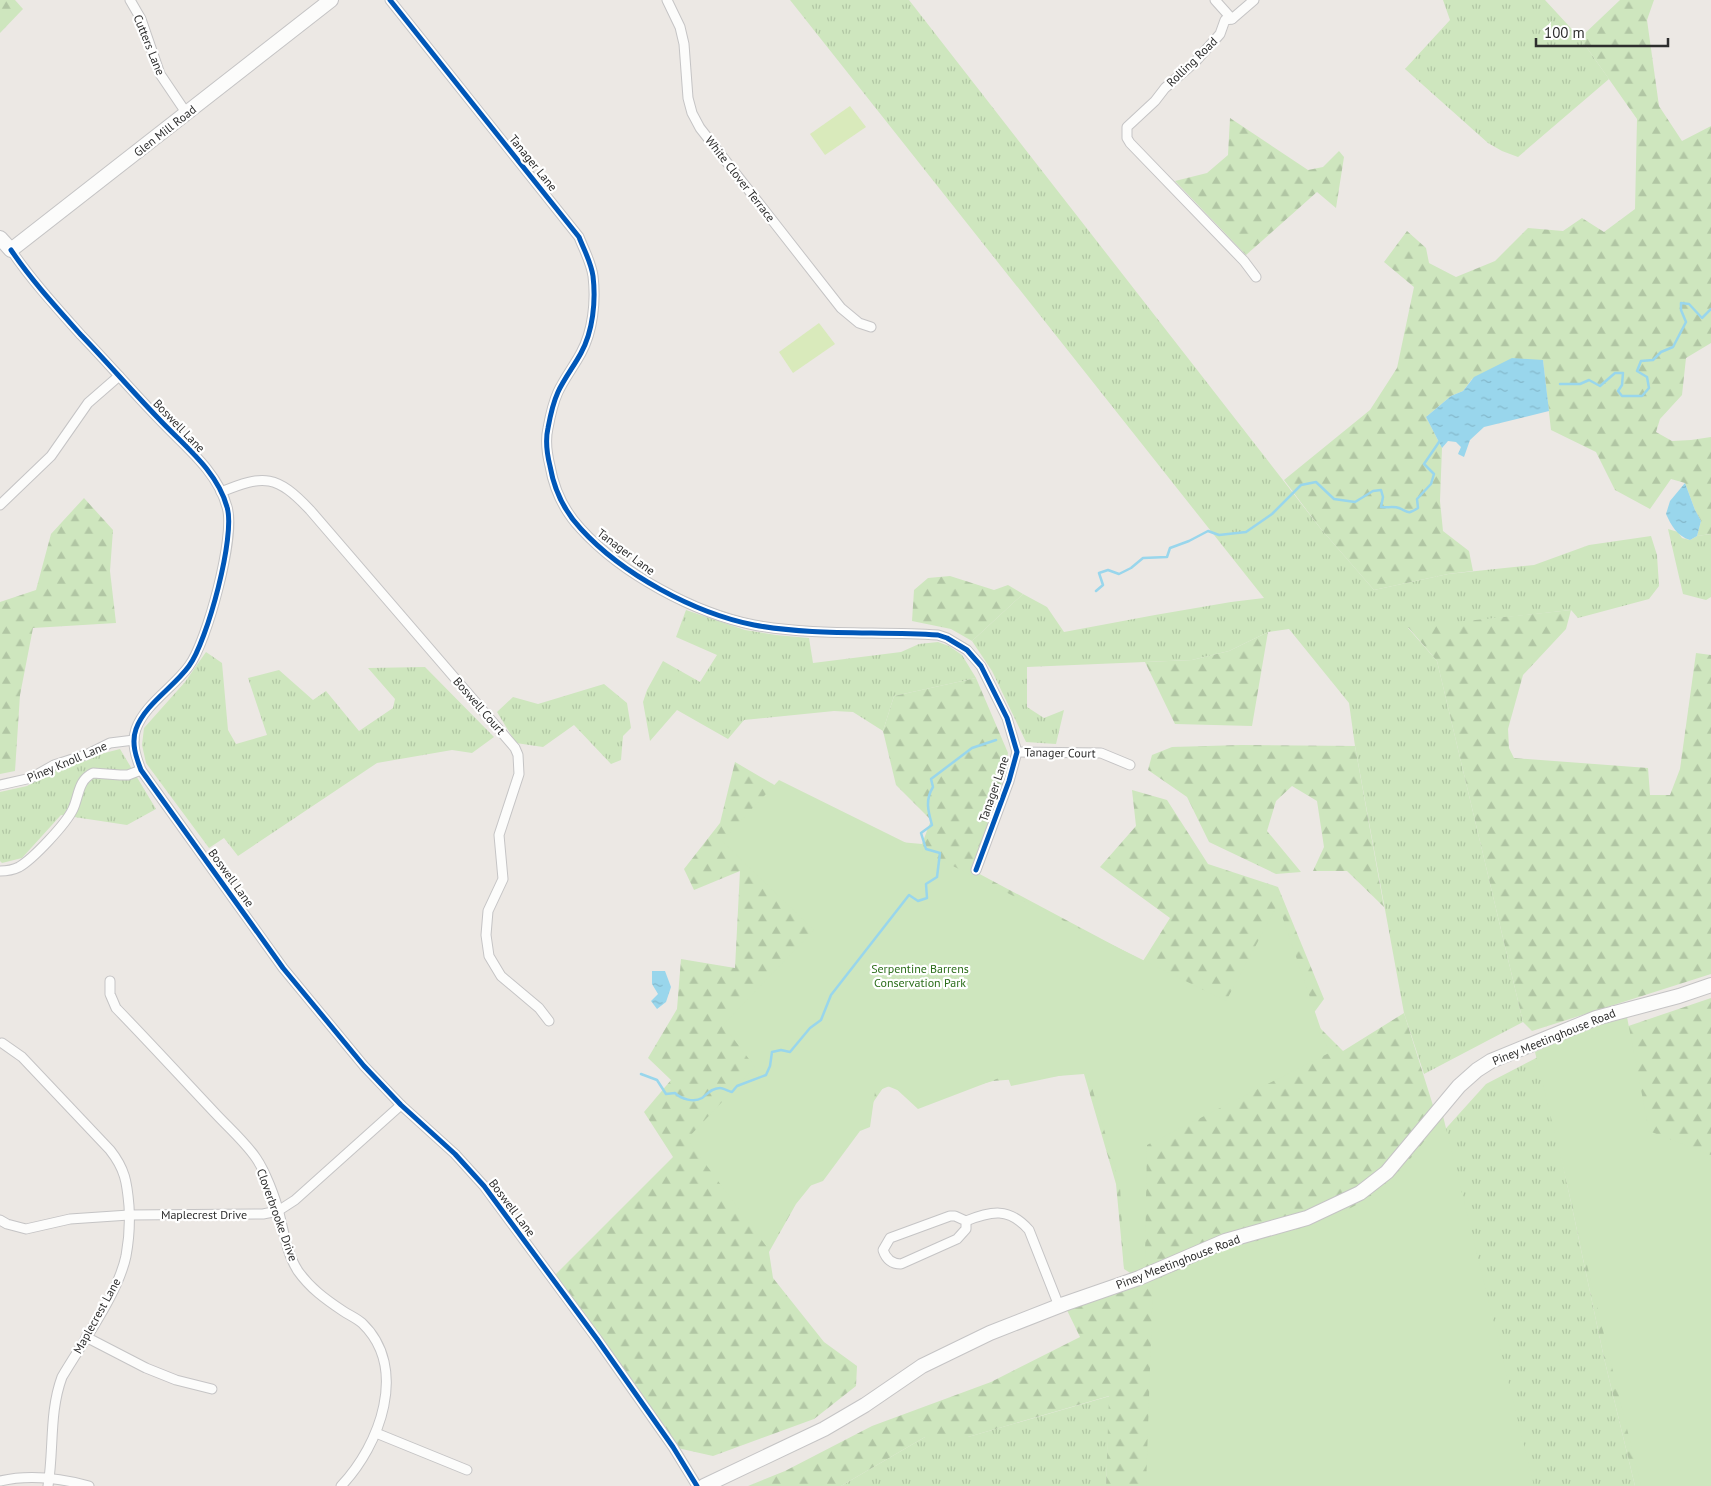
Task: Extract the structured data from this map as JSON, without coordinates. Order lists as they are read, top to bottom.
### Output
{
  "streets": {
    "main road": ["Glen Mill Road", "Piney Meetinghouse Road"],
    "street": [
      "Cutters Lane",
      "Rolling Road",
      "Tanager Lane",
      "White Clover Terrace",
      "Boswell Lane",
      "Boswell Court",
      "Tanager Court",
      "Piney Knoll Lane",
      "Maplecrest Drive",
      "Cloverbrooke Drive",
      "Maplecrest Lane"
    ]
  },
  "crossings": [
    ["Cutters Lane", "Glen Mill Road"],
    ["Glen Mill Road", "Boswell Lane"],
    ["Tanager Lane", "Tanager Court"],
    ["Boswell Lane", "Boswell Court"],
    ["Boswell Lane", "Piney Knoll Lane"],
    ["Boswell Lane", "Maplecrest Drive"],
    ["Maplecrest Drive", "Cloverbrooke Drive"],
    ["Maplecrest Drive", "Maplecrest Lane"]
  ],
  "parks": ["Serpentine Barrens Conservation Park"],
  "scale_bar": "100 m"
}
